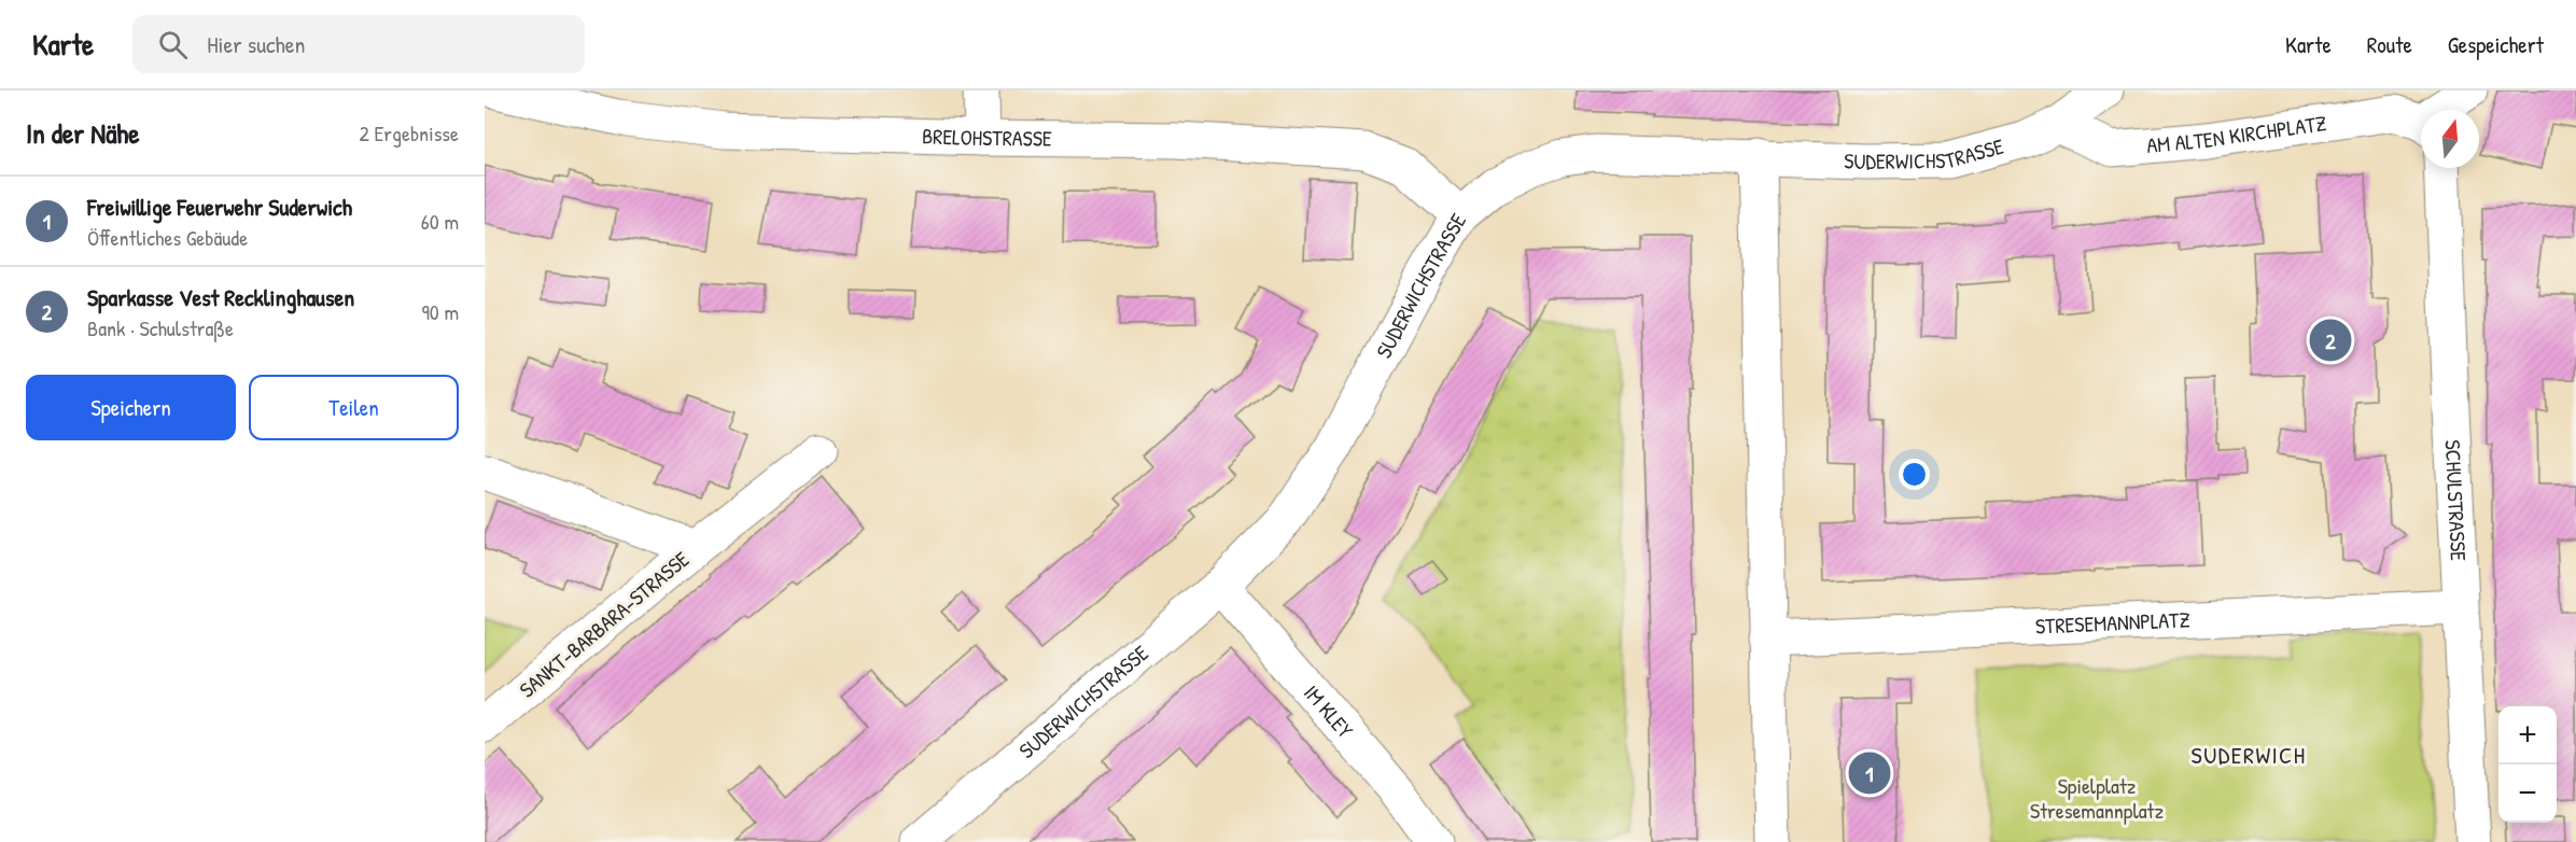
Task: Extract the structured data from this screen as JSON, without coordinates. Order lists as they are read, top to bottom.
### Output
{
  "streets": {
    "street": [
      "AM ALTEN KIRCHPLATZ",
      "BRELOHSTRASSE",
      "SUDERWICHSTRASSE",
      "SCHULSTRASSE",
      "SANKT-BARBARA-STRASSE",
      "STRESEMANNPLATZ",
      "IM KLEY"
    ]
  },
  "crossings": [
    ["AM ALTEN KIRCHPLATZ", "SUDERWICHSTRASSE"],
    ["BRELOHSTRASSE", "SUDERWICHSTRASSE"],
    ["SUDERWICHSTRASSE", "IM KLEY"],
    ["SCHULSTRASSE", "STRESEMANNPLATZ"]
  ],
  "districts": ["SUDERWICH"],
  "parks": ["Spielplatz Stresemannplatz"],
  "north": "top",
  "page": {
    "header": "Karte",
    "search": "Hier suchen",
    "nav": ["Karte", "Route", "Gespeichert"],
    "heading": ["In der Nähe", "2 Ergebnisse"],
    "list": [
      {
        "mark": "1",
        "name": "Freiwillige Feuerwehr Suderwich",
        "note": "Öffentliches Gebäude",
        "value": "60 m"
      },
      {
        "mark": "2",
        "name": "Sparkasse Vest Recklinghausen",
        "note": "Bank · Schulstraße",
        "value": "90 m"
      }
    ],
    "pins": ["2", "1"],
    "buttons": ["Speichern", "Teilen"],
    "map_buttons": ["+", "−"]
  }
}
